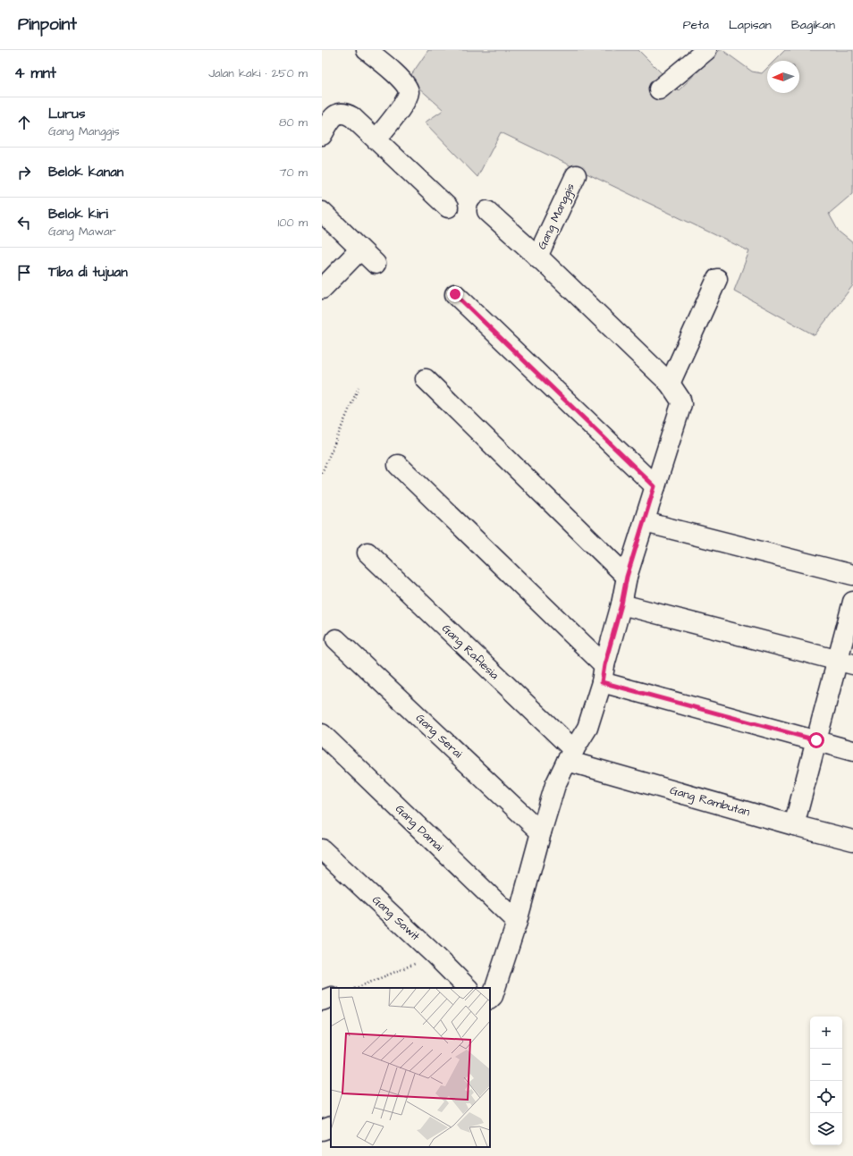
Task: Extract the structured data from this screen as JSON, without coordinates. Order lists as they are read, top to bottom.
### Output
{
  "streets": {
    "street": [
      "Gang Manggis",
      "Gang Raflesia",
      "Gang Serai",
      "Gang Rambutan",
      "Gang Damai",
      "Gang Sawit"
    ]
  },
  "crossings": [
    ["Gang Raflesia", "Gang Rambutan"]
  ],
  "north": "left",
  "page": {
    "header": "Pinpoint",
    "nav": ["Peta", "Lapisan", "Bagikan"],
    "heading": ["4 mnt", "Jalan kaki · 250 m"],
    "list": [
      ["Lurus", "Gang Manggis", "80 m"],
      ["Belok kanan", "70 m"],
      ["Belok kiri", "Gang Mawar", "100 m"],
      "Tiba di tujuan"
    ],
    "map_buttons": ["+", "−"]
  }
}
